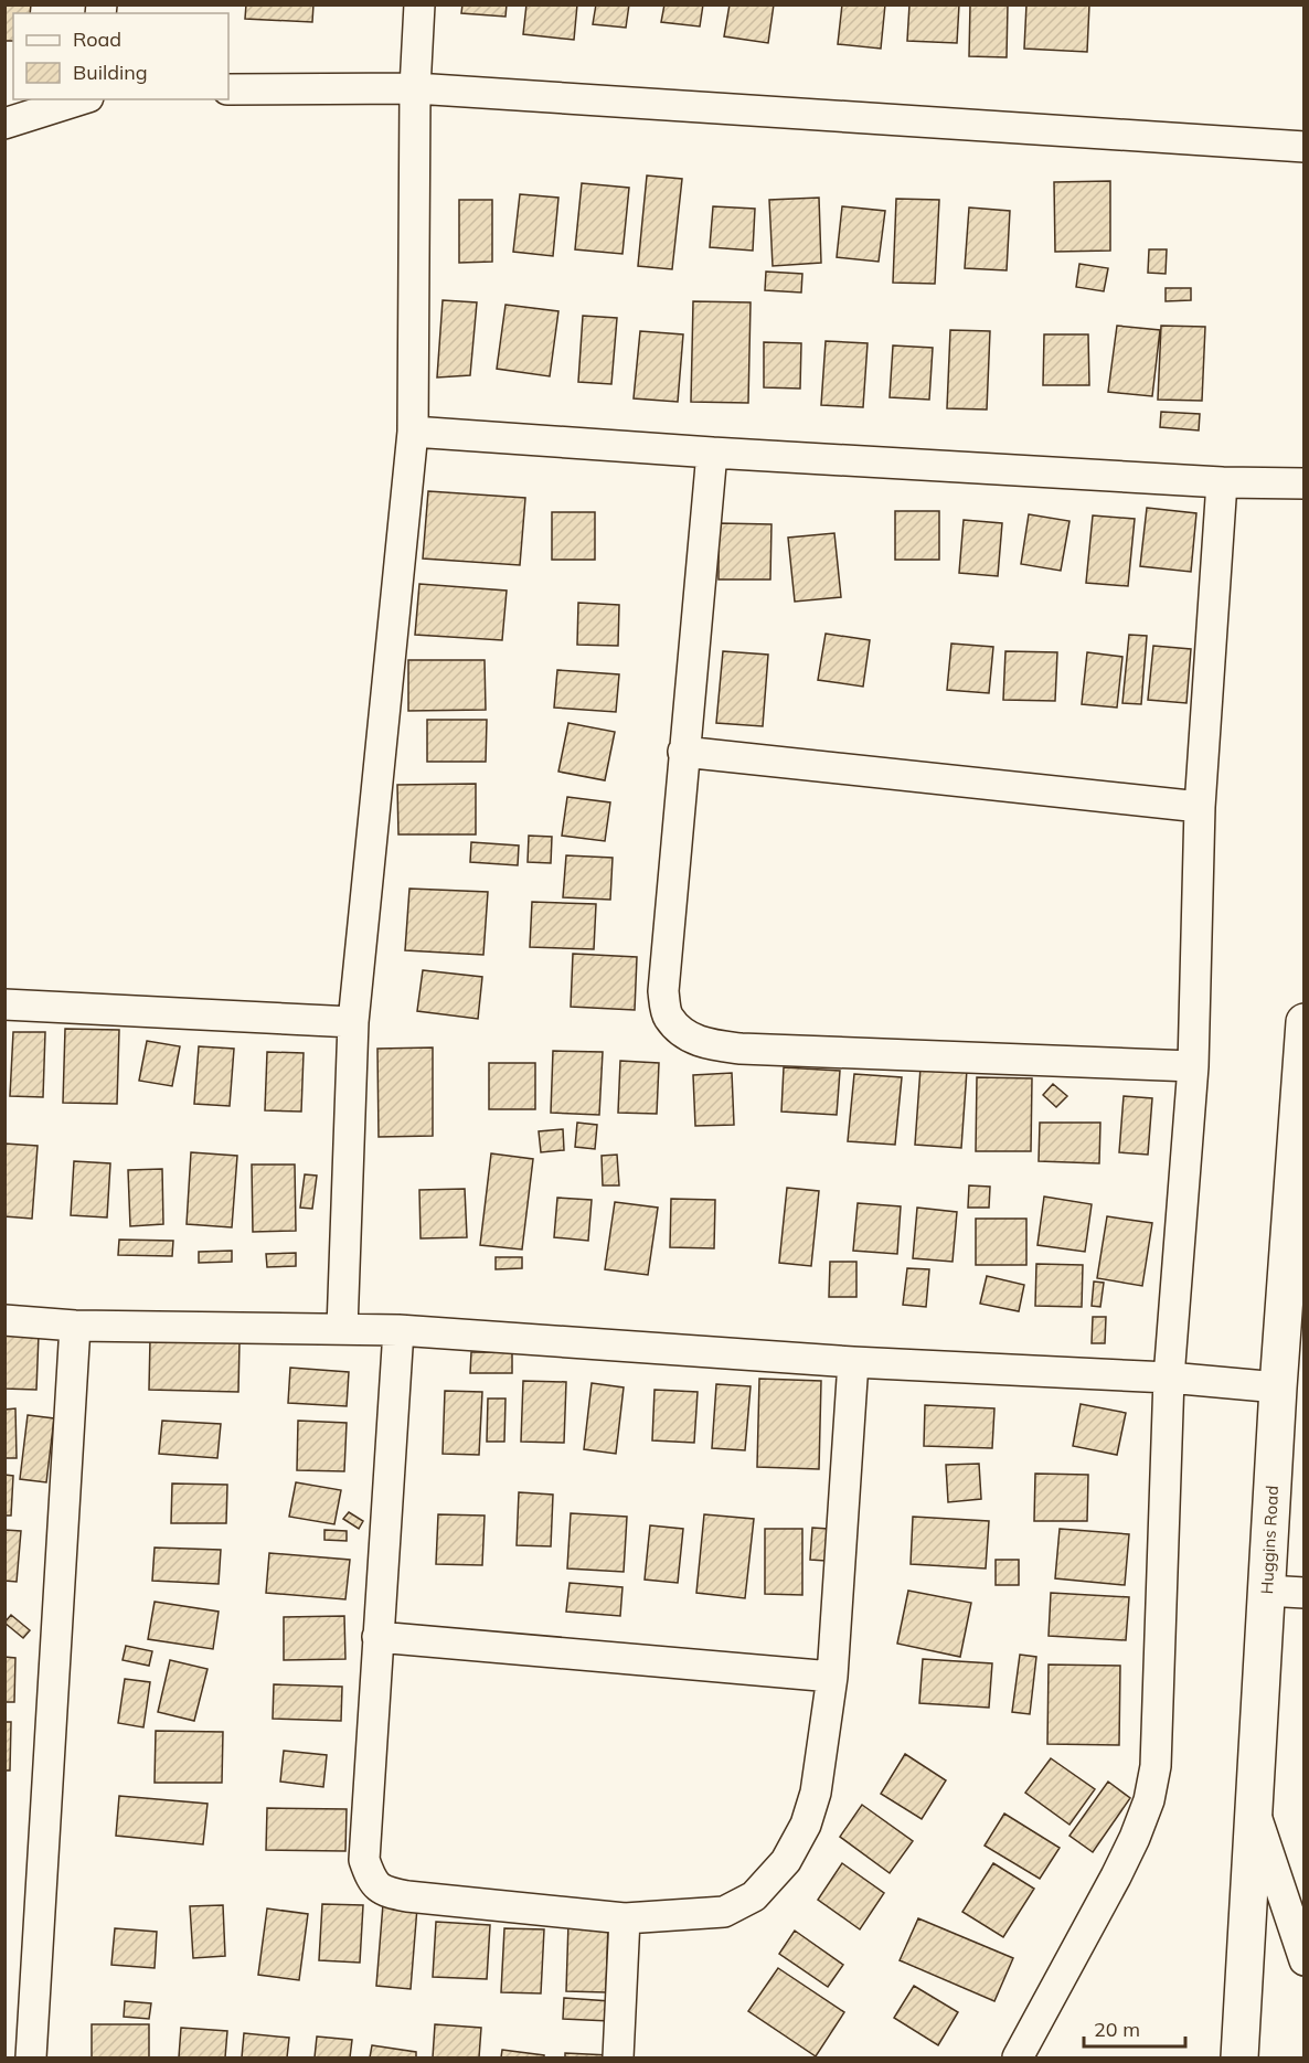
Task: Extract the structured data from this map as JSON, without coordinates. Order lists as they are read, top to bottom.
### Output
{
  "streets": {
    "street": ["Huggins Road"]
  },
  "legend": ["Road", "Building"],
  "scale_bar": "20 m"
}
